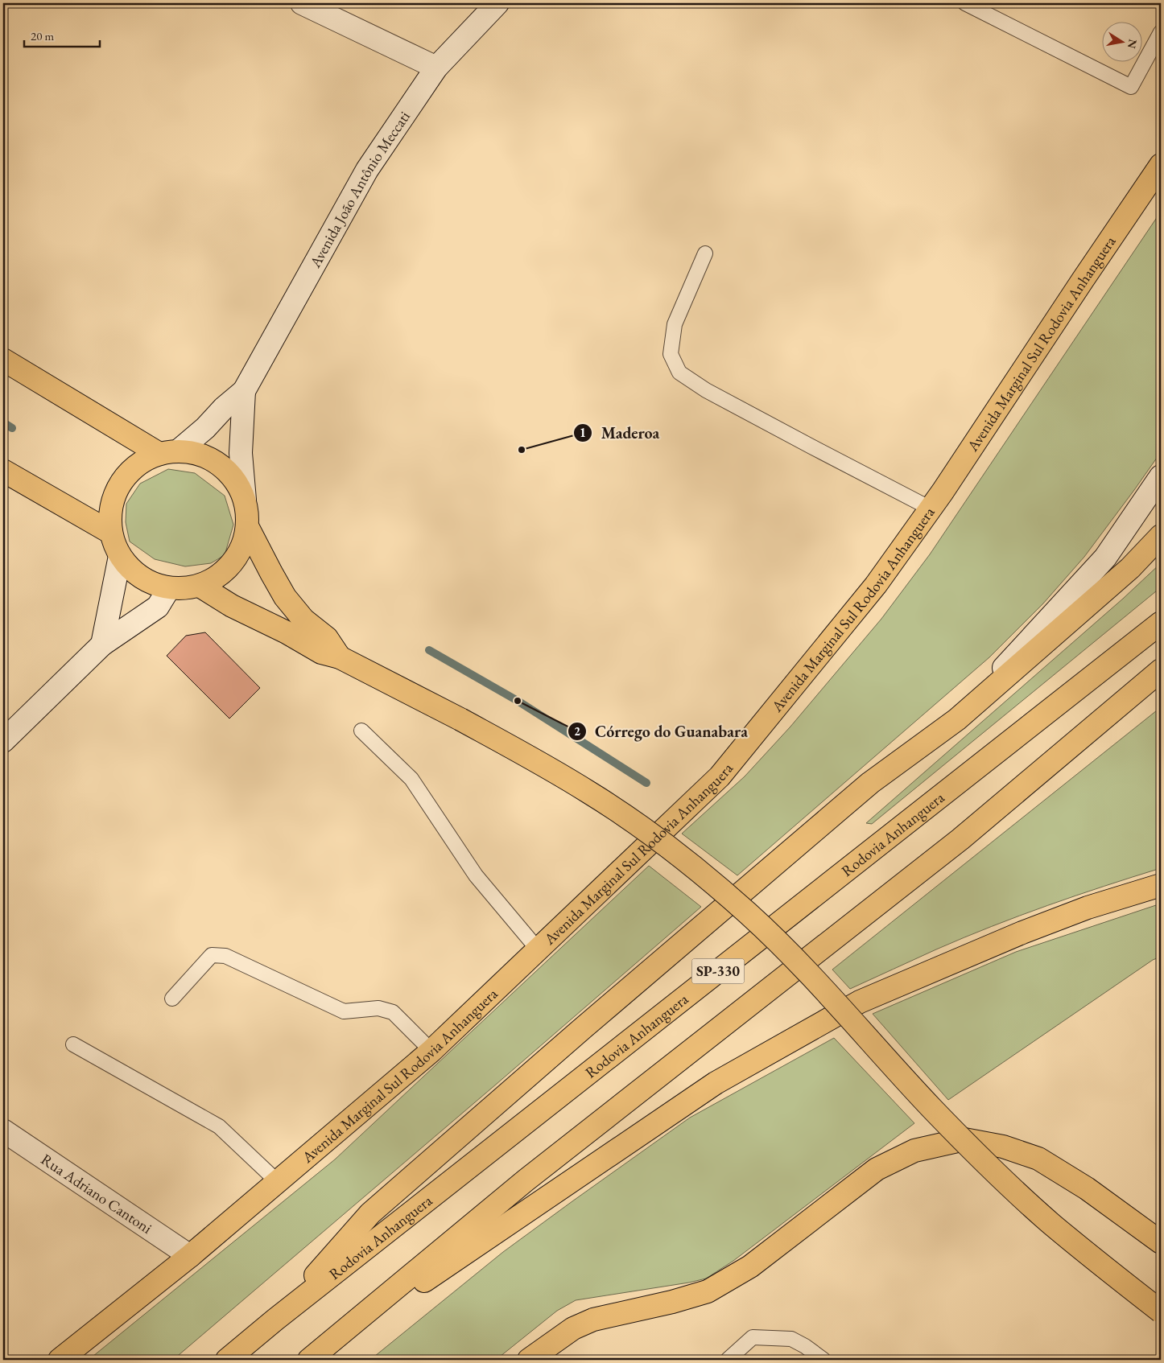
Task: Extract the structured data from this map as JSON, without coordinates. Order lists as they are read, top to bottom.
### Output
{
  "streets": {
    "main road": [
      "Avenida João Antônio Meccati",
      "Avenida Marginal Sul Rodovia Anhanguera",
      "Rodovia Anhanguera",
      "SP-330",
      "Rua Adriano Cantoni"
    ]
  },
  "crossings": [
    ["Avenida Marginal Sul Rodovia Anhanguera", "Rua Adriano Cantoni"]
  ],
  "places": ["Maderoa", "Córrego do Guanabara"],
  "scale_bar": "20 m",
  "north": "right"
}
